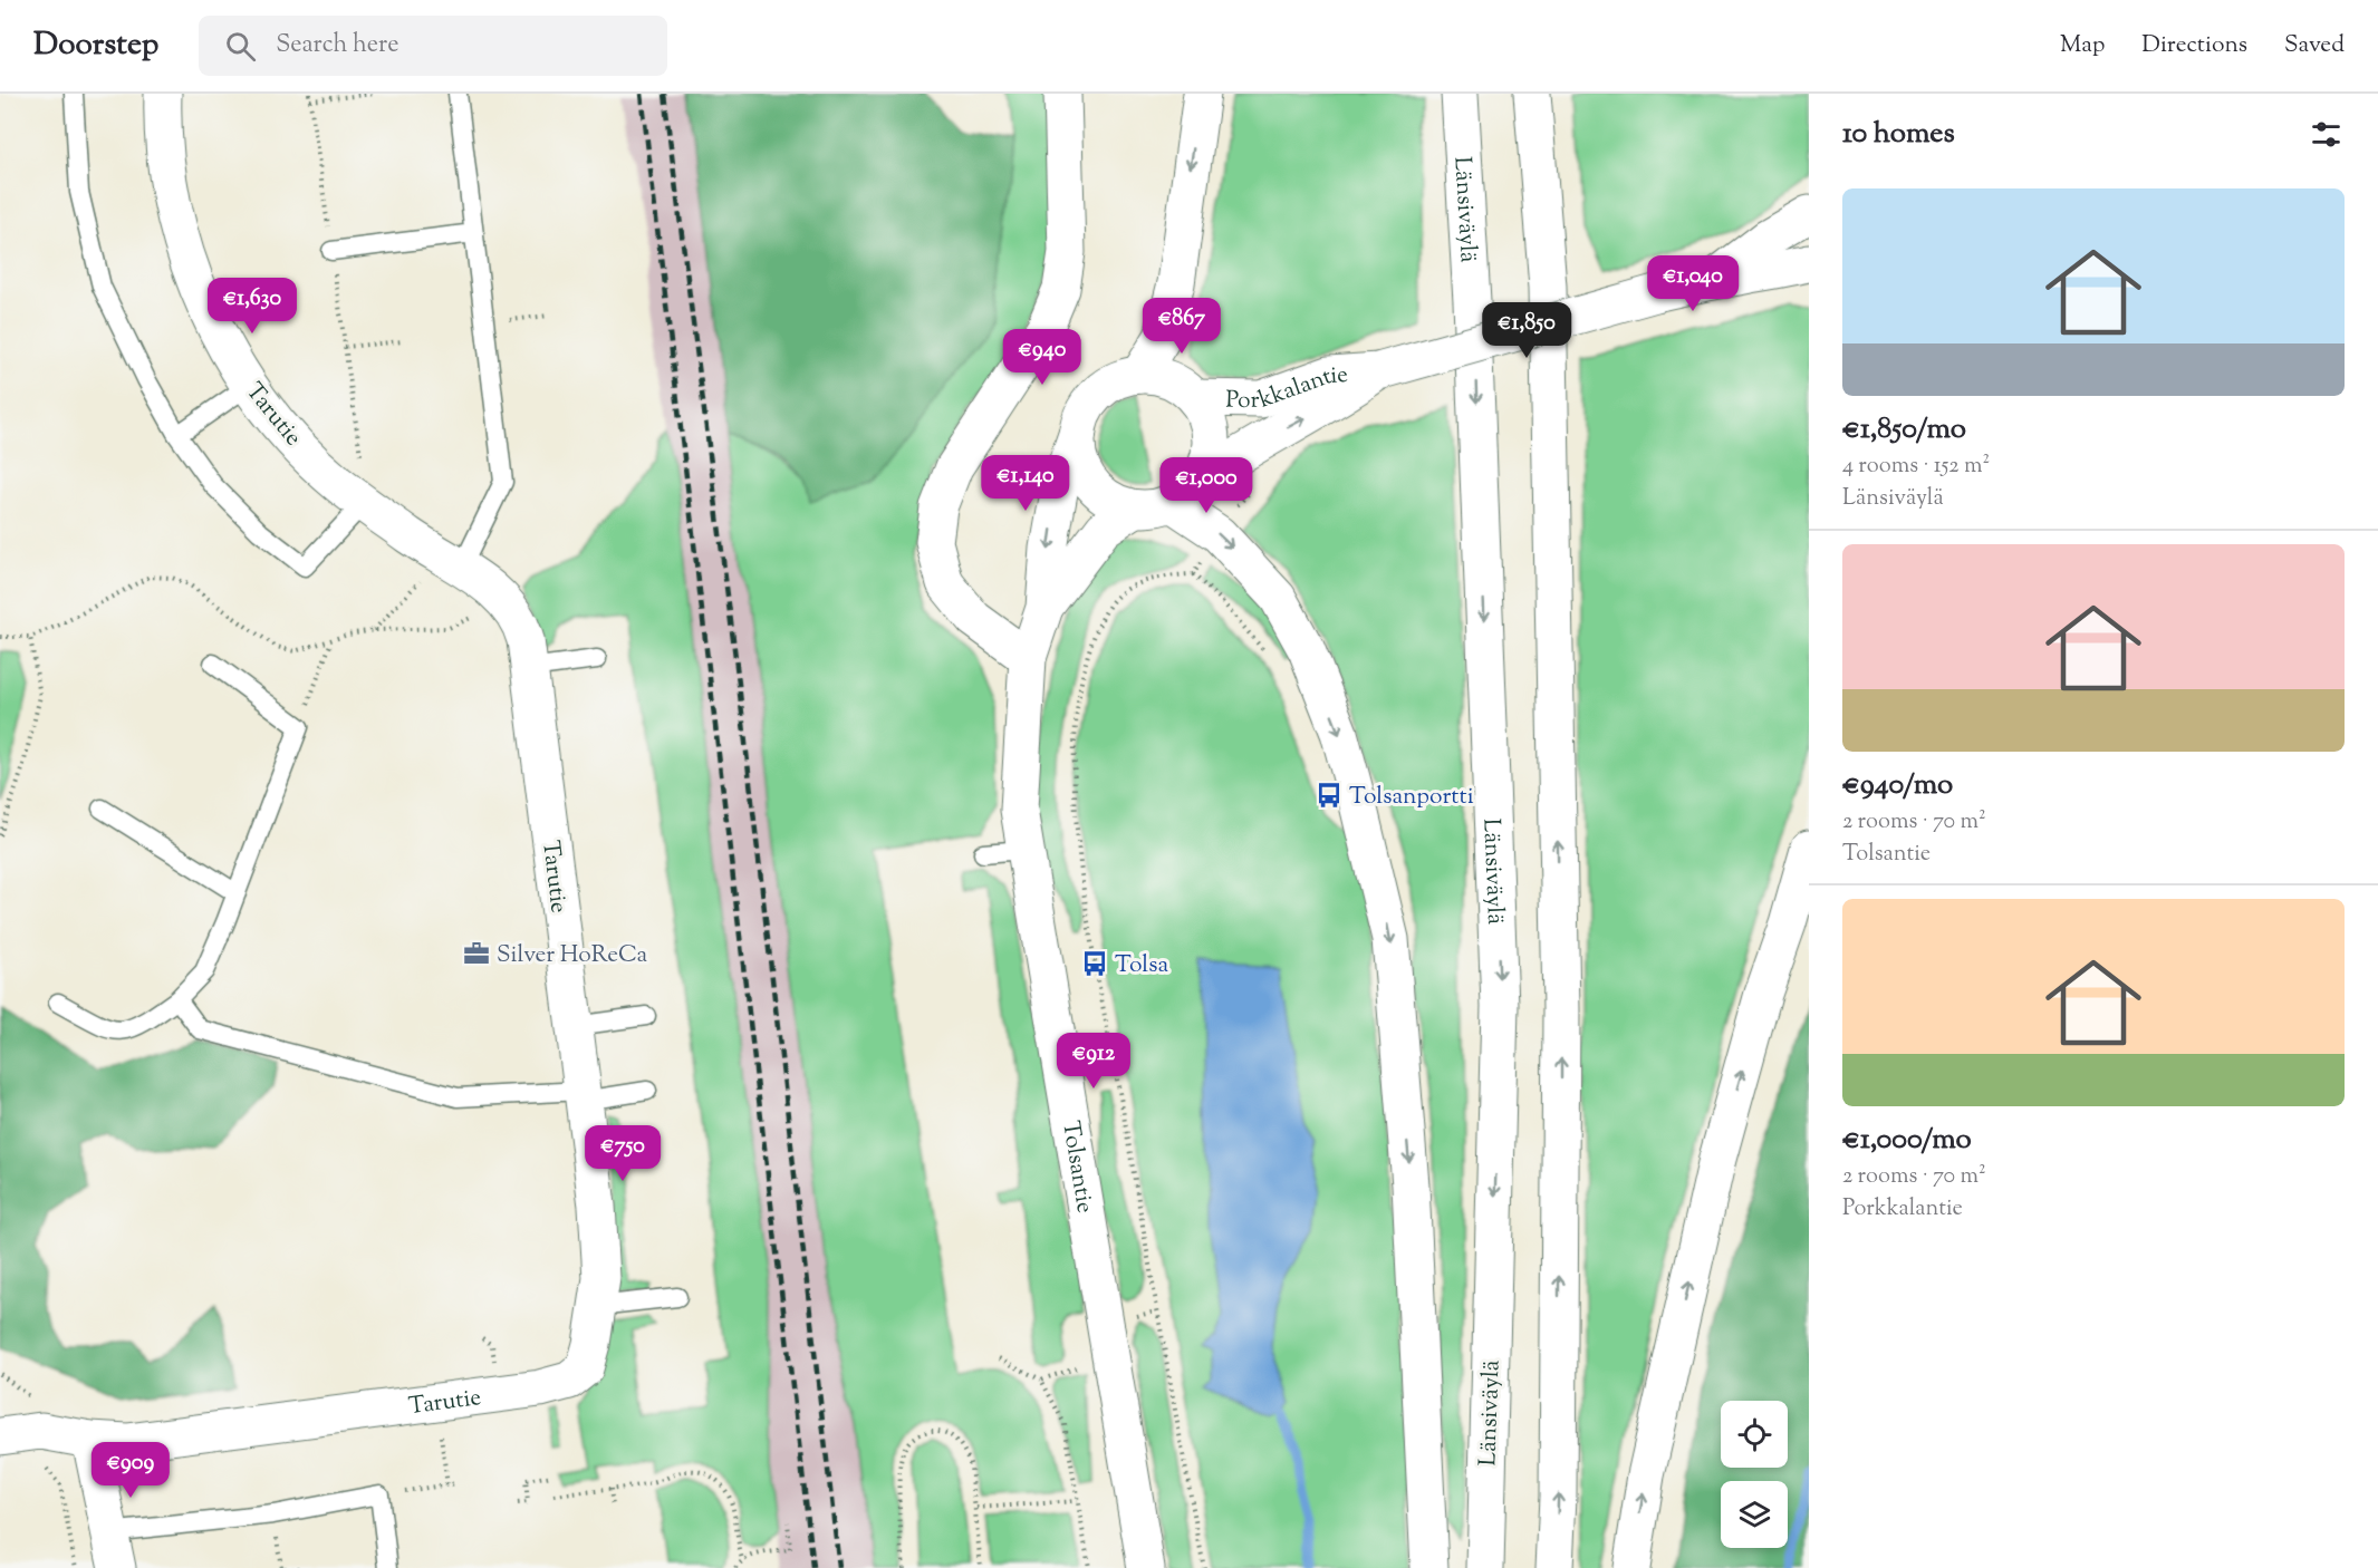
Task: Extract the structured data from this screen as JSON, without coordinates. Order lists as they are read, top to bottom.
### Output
{
  "streets": {
    "main road": [
      "Länsiväylä",
      "Porkkalantie",
      "Tarutie",
      "Tolsantie"
    ]
  },
  "crossings": [
    ["Porkkalantie", "Tolsantie"]
  ],
  "places": {
    "bus stop": ["Tolsanportti", "Tolsa"],
    "office": ["Silver HoReCa"]
  },
  "page": {
    "header": "Doorstep",
    "search": "Search here",
    "nav": ["Map", "Directions", "Saved"],
    "heading": "10 homes",
    "list": [
      {
        "name": "€1,850/mo",
        "note": "4 rooms · 152 m² · Länsiväylä"
      },
      {
        "name": "€940/mo",
        "note": "2 rooms · 70 m² · Tolsantie"
      },
      {
        "name": "€1,000/mo",
        "note": "2 rooms · 70 m² · Porkkalantie"
      }
    ],
    "price": [
      "€1,040",
      "€1,630",
      "€867",
      "€1,850",
      "€940",
      "€1,140",
      "€1,000",
      "€912",
      "€750",
      "€909"
    ]
  }
}
